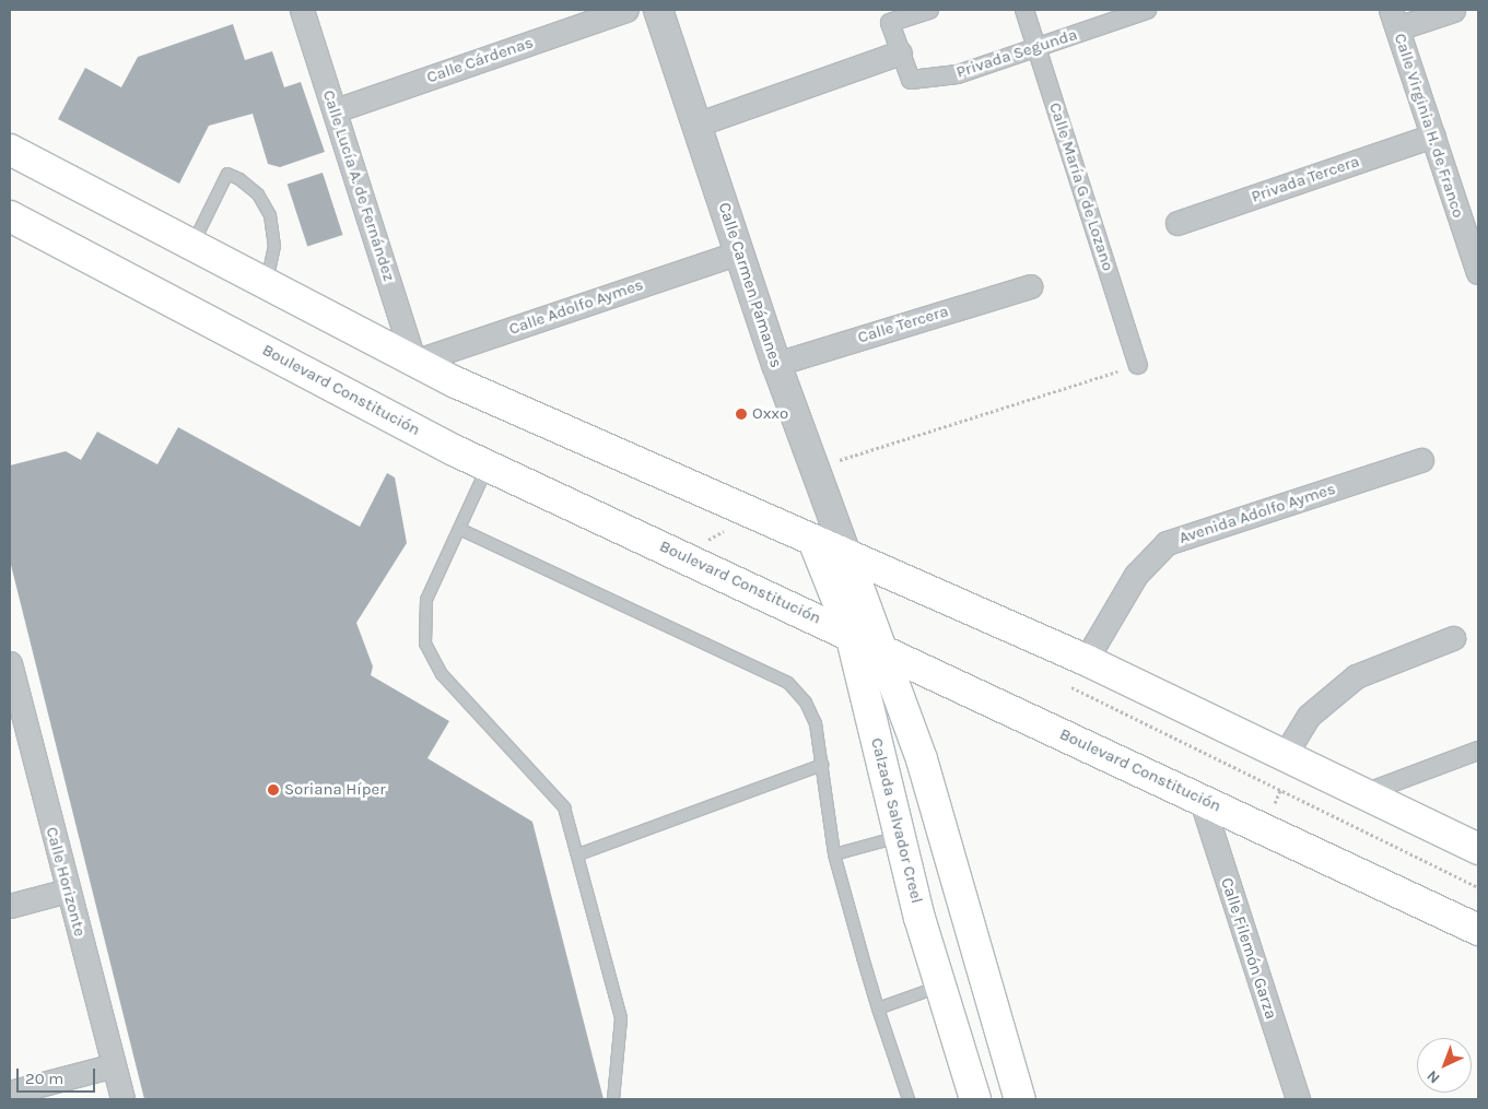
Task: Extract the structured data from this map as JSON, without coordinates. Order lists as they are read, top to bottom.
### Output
{
  "streets": {
    "main road": ["Boulevard Constitución", "Calzada Salvador Creel"],
    "street": [
      "Privada Segunda",
      "Calle Cárdenas",
      "Calle Virginia H. de Franco",
      "Privada Tercera",
      "Calle Lucía A. de Fernández",
      "Calle María G de Lozano",
      "Calle Carmen Pámanes",
      "Calle Adolfo Aymes",
      "Calle Tercera",
      "Avenida Adolfo Aymes",
      "Calle Horizonte",
      "Calle Filemón Garza"
    ]
  },
  "crossings": [
    ["Privada Segunda", "Calle María G de Lozano"],
    ["Calle Cárdenas", "Calle Lucía A. de Fernández"],
    ["Calle Virginia H. de Franco", "Privada Tercera"],
    ["Calle Lucía A. de Fernández", "Calle Adolfo Aymes"],
    ["Calle Carmen Pámanes", "Calle Adolfo Aymes"],
    ["Calle Carmen Pámanes", "Calle Tercera"],
    ["Boulevard Constitución", "Calzada Salvador Creel"],
    ["Boulevard Constitución", "Calle Filemón Garza"]
  ],
  "places": ["Oxxo", "Soriana Híper"],
  "scale_bar": "20 m",
  "north": "bottom left"
}
